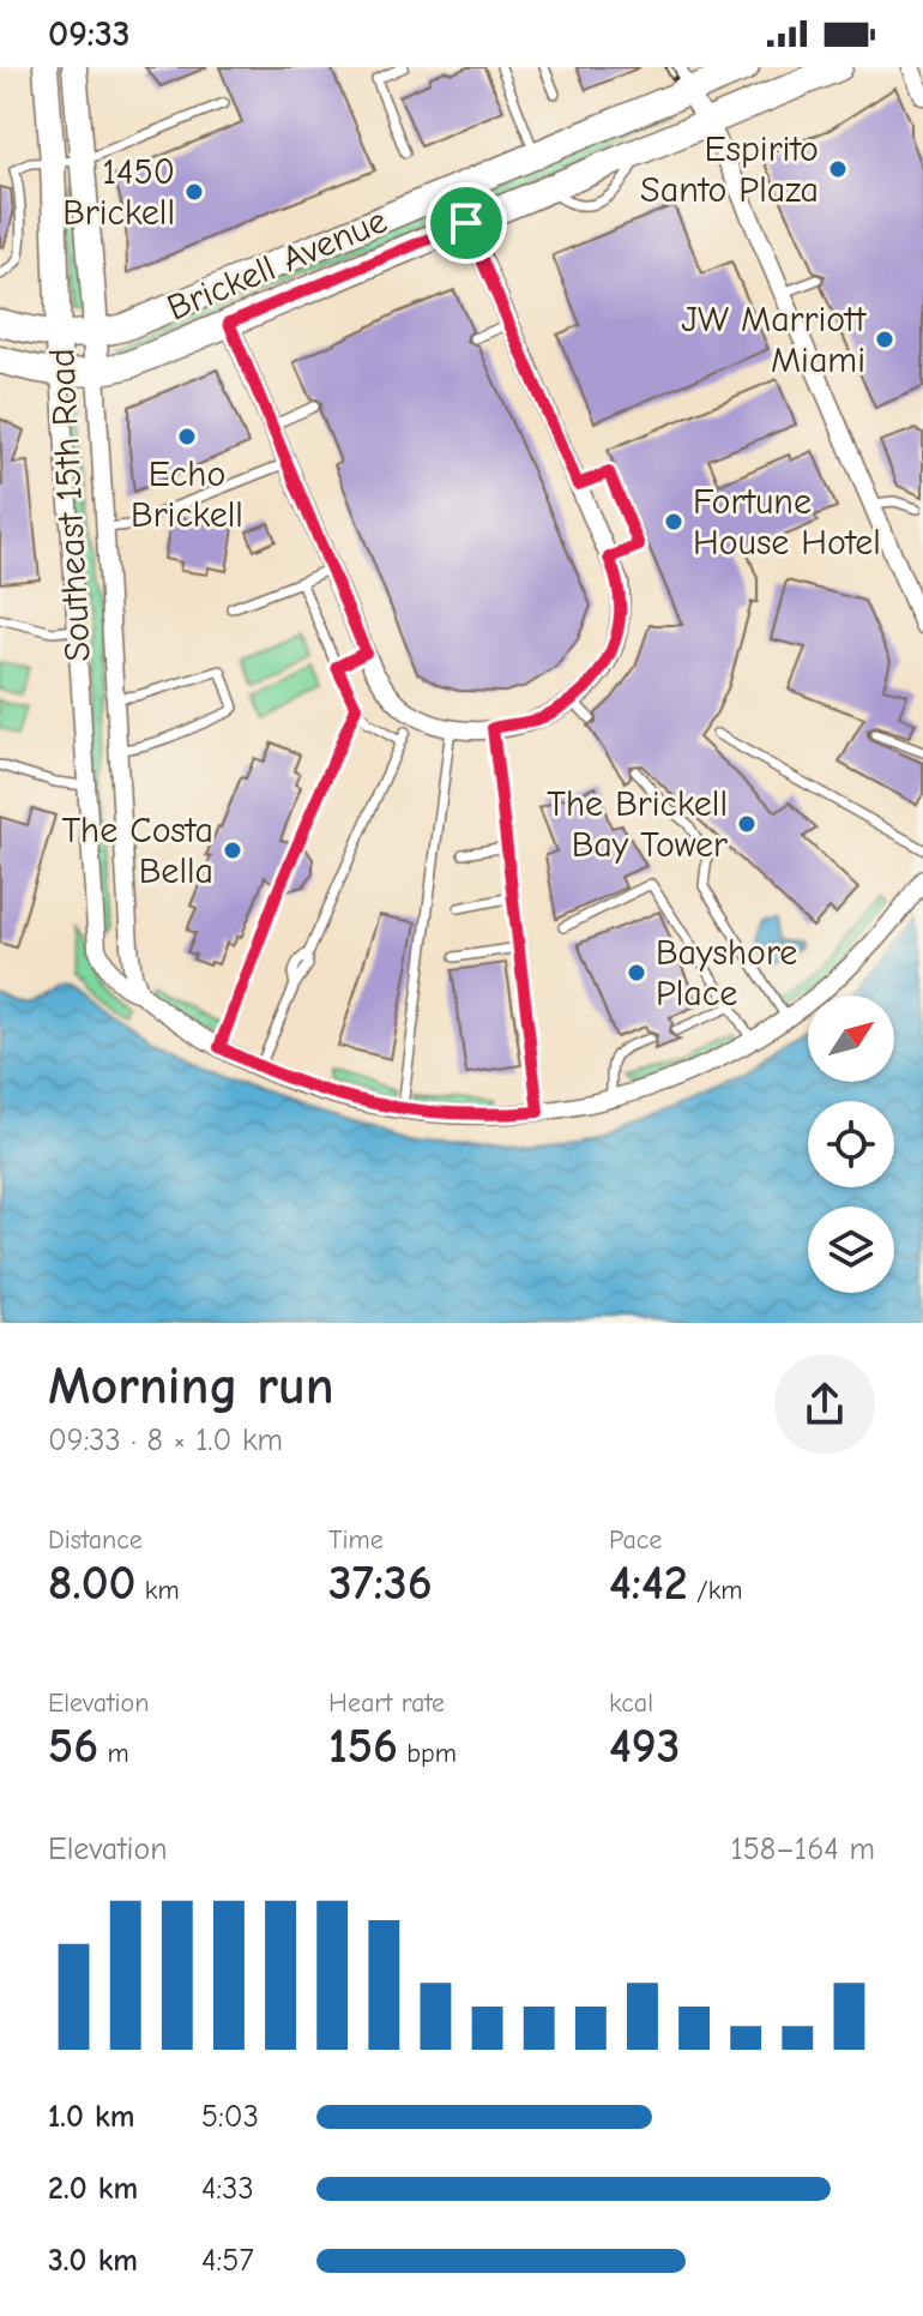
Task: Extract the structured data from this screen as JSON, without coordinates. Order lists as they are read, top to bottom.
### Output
{
  "streets": {
    "main road": ["Brickell Avenue"],
    "street": ["Southeast 15th Road"]
  },
  "crossings": [
    ["Brickell Avenue", "Southeast 15th Road"]
  ],
  "places": [
    "Espirito Santo Plaza",
    "1450 Brickell",
    "JW Marriott Miami",
    "Echo Brickell",
    "Fortune House Hotel",
    "The Brickell Bay Tower",
    "The Costa Bella",
    "Bayshore Place"
  ],
  "north": "top right",
  "page": {
    "status": "09:33",
    "heading": ["Morning run", "09:33 · 8 × 1.0 km"],
    "stats": [
      ["Distance", "8.00 km"],
      ["Time", "37:36"],
      ["Pace", "4:42 /km"],
      ["Elevation", "56 m"],
      ["Heart rate", "156 bpm"],
      ["kcal", "493"]
    ],
    "chart": ["Elevation", "158–164 m"],
    "list": [
      {
        "name": "1.0 km",
        "note": "5:03"
      },
      {
        "name": "2.0 km",
        "note": "4:33"
      },
      {
        "name": "3.0 km",
        "note": "4:57"
      }
    ]
  }
}
